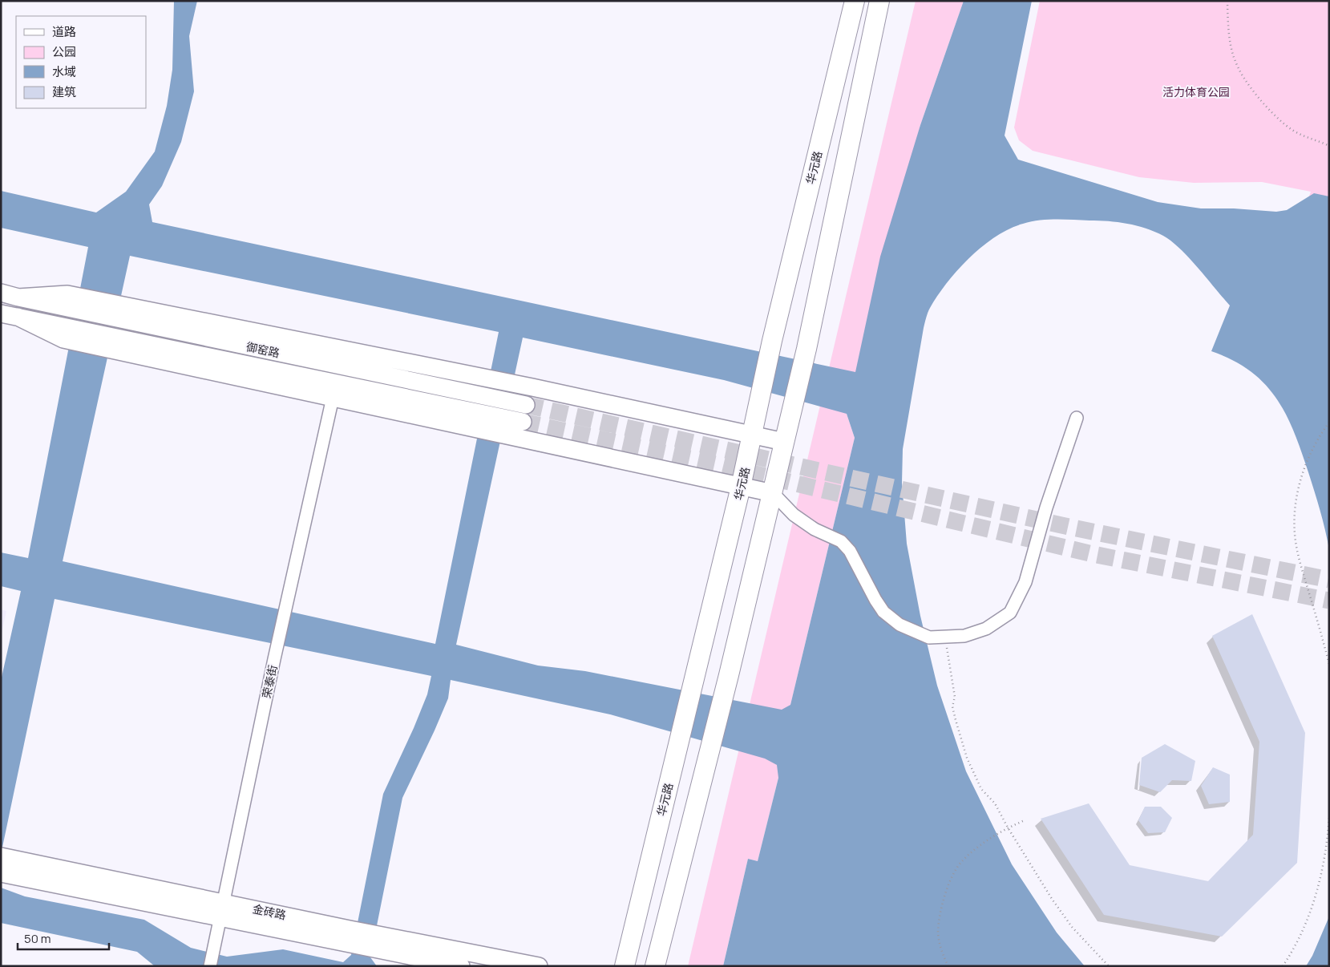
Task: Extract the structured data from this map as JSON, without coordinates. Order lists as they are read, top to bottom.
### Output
{
  "streets": {
    "main road": ["华元路"],
    "street": ["御窑路", "荣泰街", "金砖路"]
  },
  "crossings": [
    ["荣泰街", "金砖路"]
  ],
  "parks": ["活力体育公园"],
  "legend": [
    "道路",
    "公园",
    "水域",
    "建筑"
  ],
  "scale_bar": "50 m"
}
